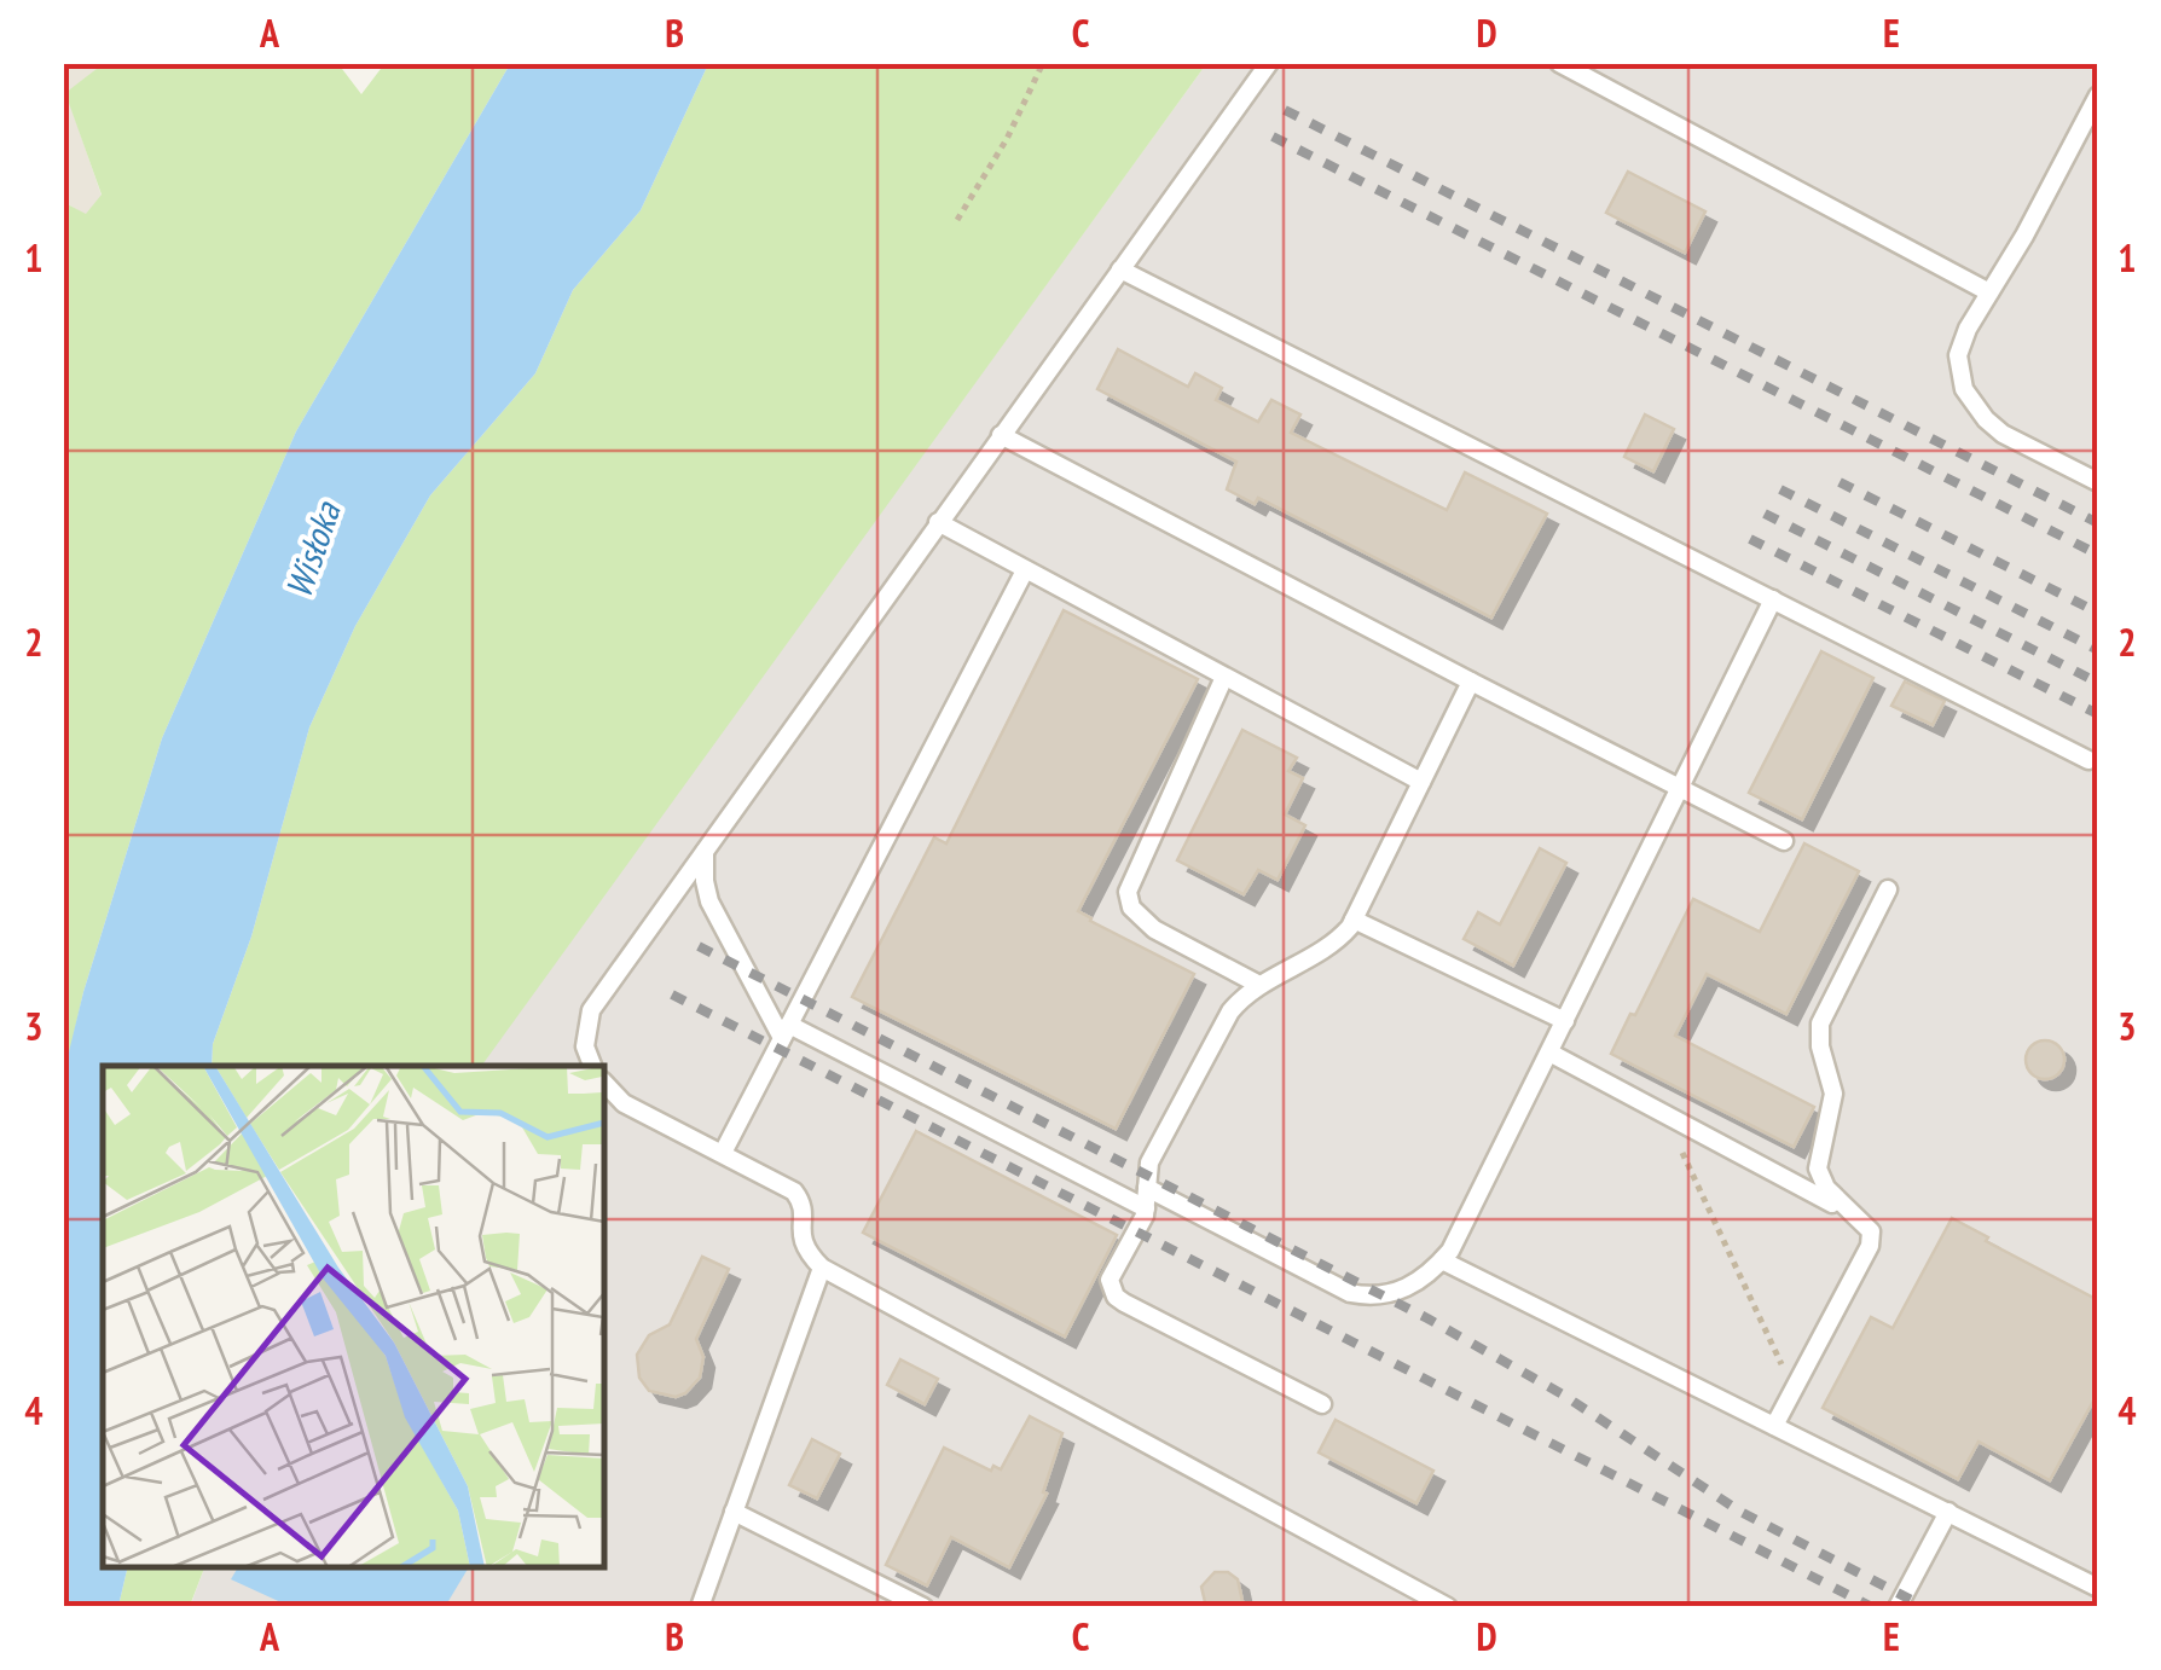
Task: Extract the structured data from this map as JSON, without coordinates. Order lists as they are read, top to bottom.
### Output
{
  "water": ["Wisłoka"],
  "grid": {
    "columns": [
      "A",
      "B",
      "C",
      "D",
      "E"
    ],
    "rows": [
      "1",
      "2",
      "3",
      "4"
    ]
  }
}
